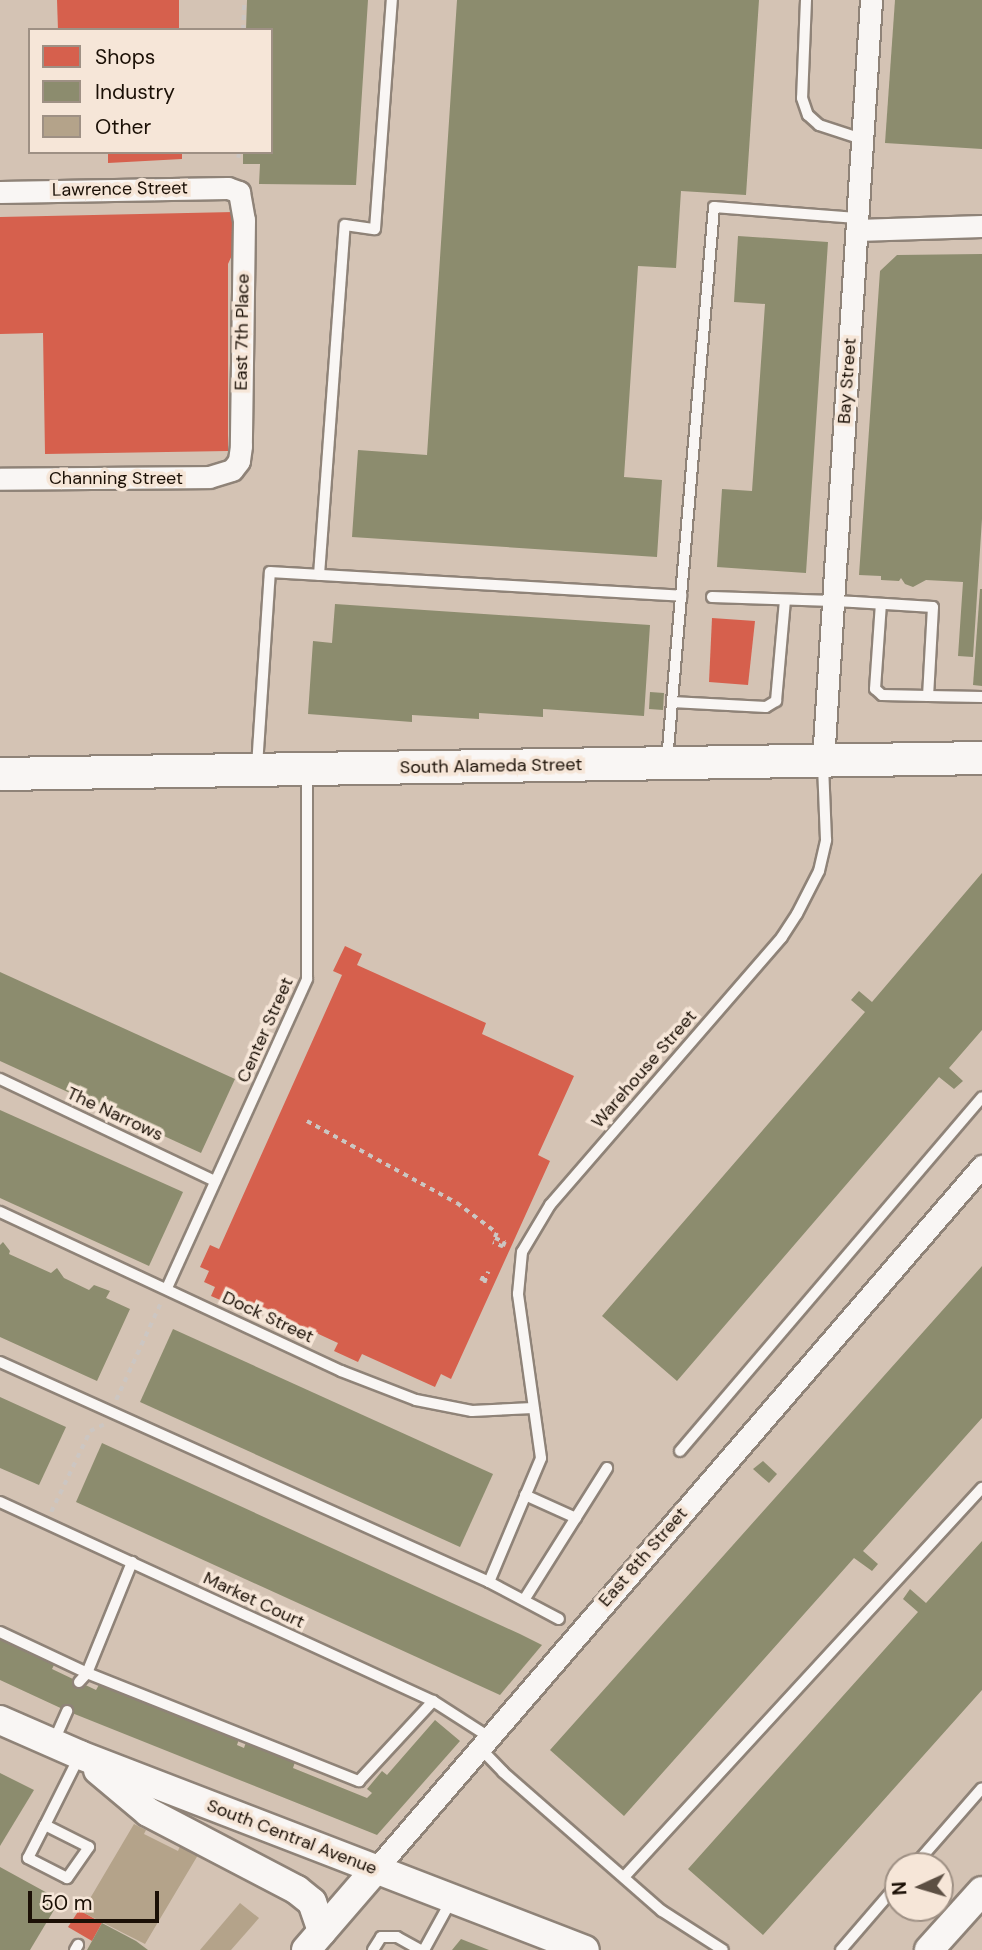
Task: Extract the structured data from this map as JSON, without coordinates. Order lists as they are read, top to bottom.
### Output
{
  "streets": {
    "main road": ["South Alameda Street", "East 8th Street", "South Central Avenue"],
    "street": [
      "Lawrence Street",
      "East 7th Place",
      "Bay Street",
      "Channing Street"
    ],
    "lane": [
      "Center Street",
      "Warehouse Street",
      "The Narrows",
      "Dock Street",
      "Market Court"
    ]
  },
  "crossings": [
    ["Lawrence Street", "East 7th Place"],
    ["East 7th Place", "Channing Street"],
    ["Bay Street", "South Alameda Street"],
    ["Bay Street", "Warehouse Street"],
    ["South Alameda Street", "Center Street"],
    ["South Alameda Street", "Warehouse Street"],
    ["Center Street", "The Narrows"],
    ["Center Street", "Dock Street"],
    ["Warehouse Street", "Dock Street"],
    ["East 8th Street", "Market Court"],
    ["East 8th Street", "South Central Avenue"]
  ],
  "legend": ["Shops", "Industry", "Other"],
  "scale_bar": "50 m",
  "north": "left"
}
